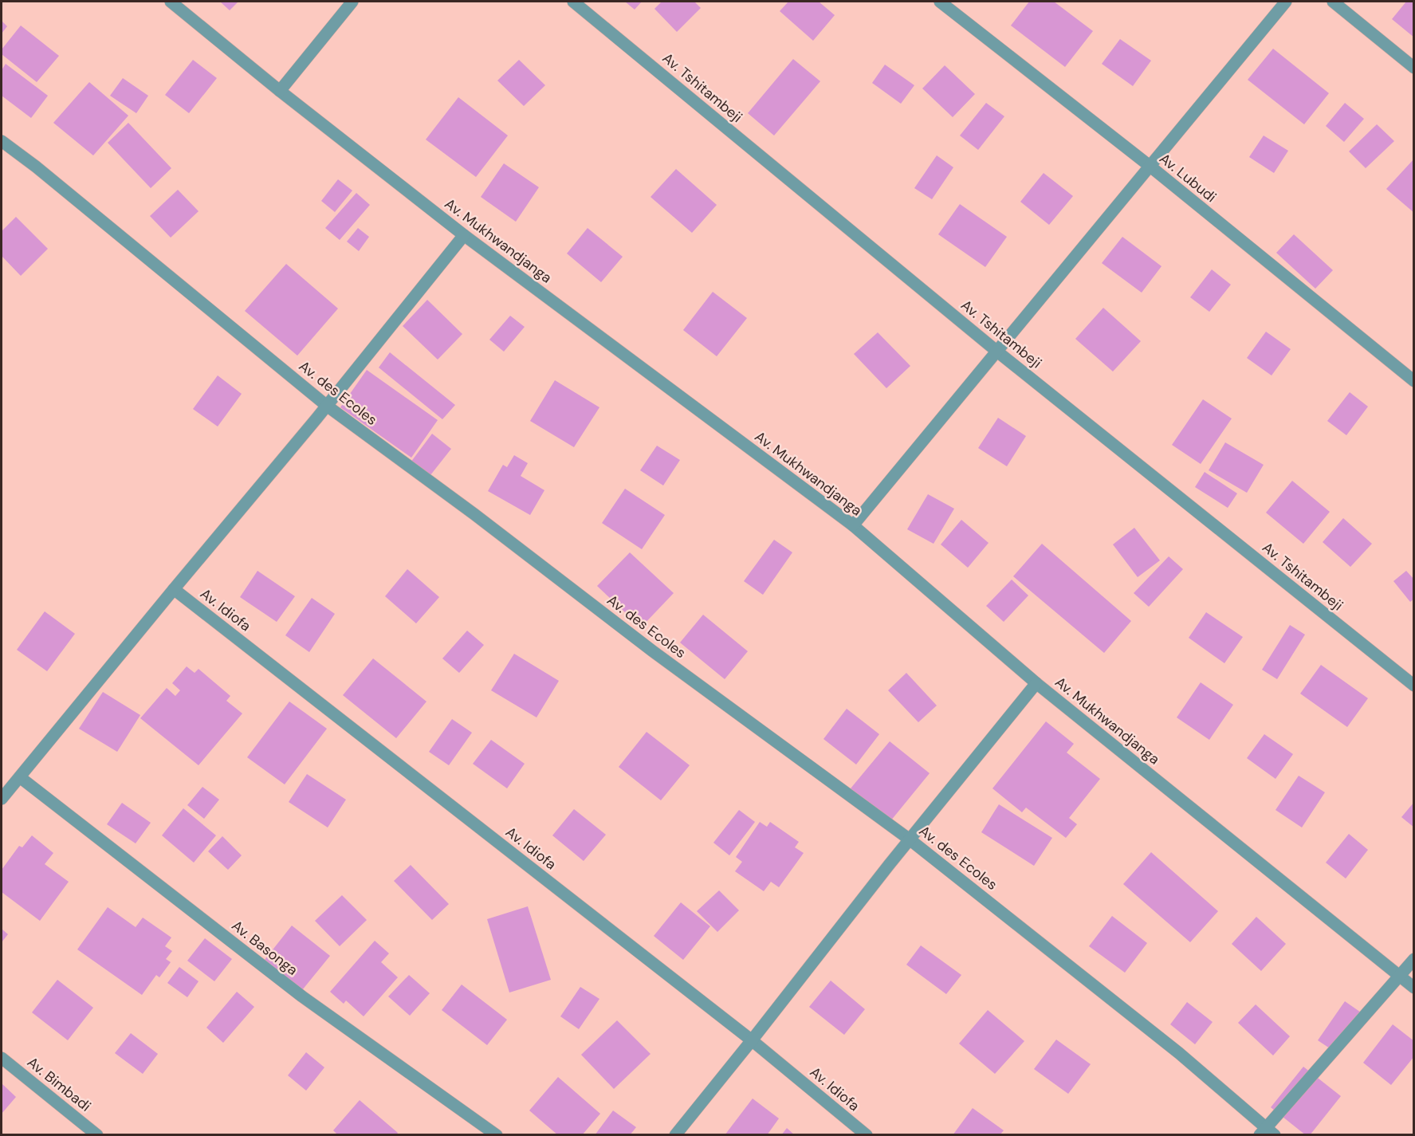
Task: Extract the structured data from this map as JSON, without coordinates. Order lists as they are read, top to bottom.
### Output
{
  "streets": {
    "street": [
      "Av. Tshitambeji",
      "Av. Lubudi",
      "Av. Mukhwandjanga",
      "Av. des Ecoles",
      "Av. Idiofa",
      "Av. Basonga",
      "Av. Bimbadi"
    ]
  }
}
